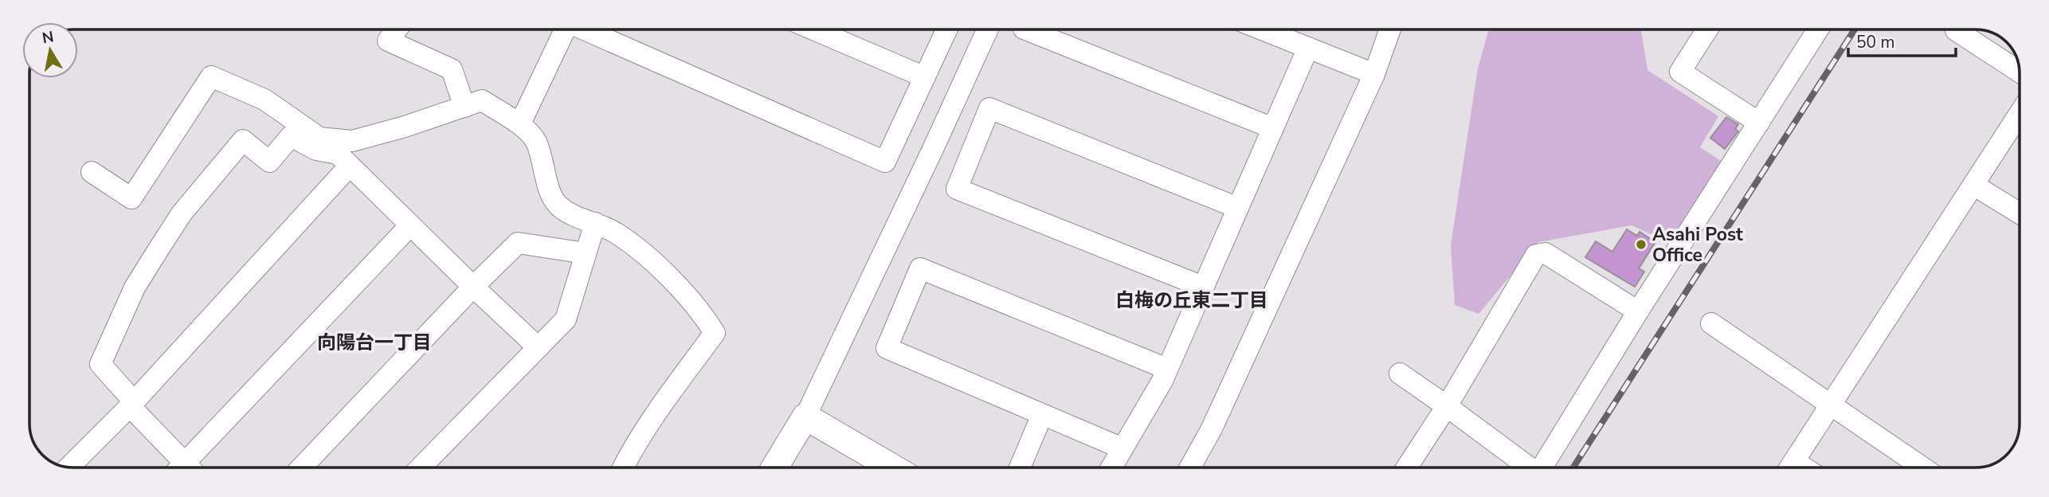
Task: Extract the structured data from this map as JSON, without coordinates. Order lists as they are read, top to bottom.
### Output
{
  "districts": ["白梅の丘東二丁目", "向陽台一丁目"],
  "places": ["Asahi Post Office"],
  "scale_bar": "50 m",
  "north": "top"
}
